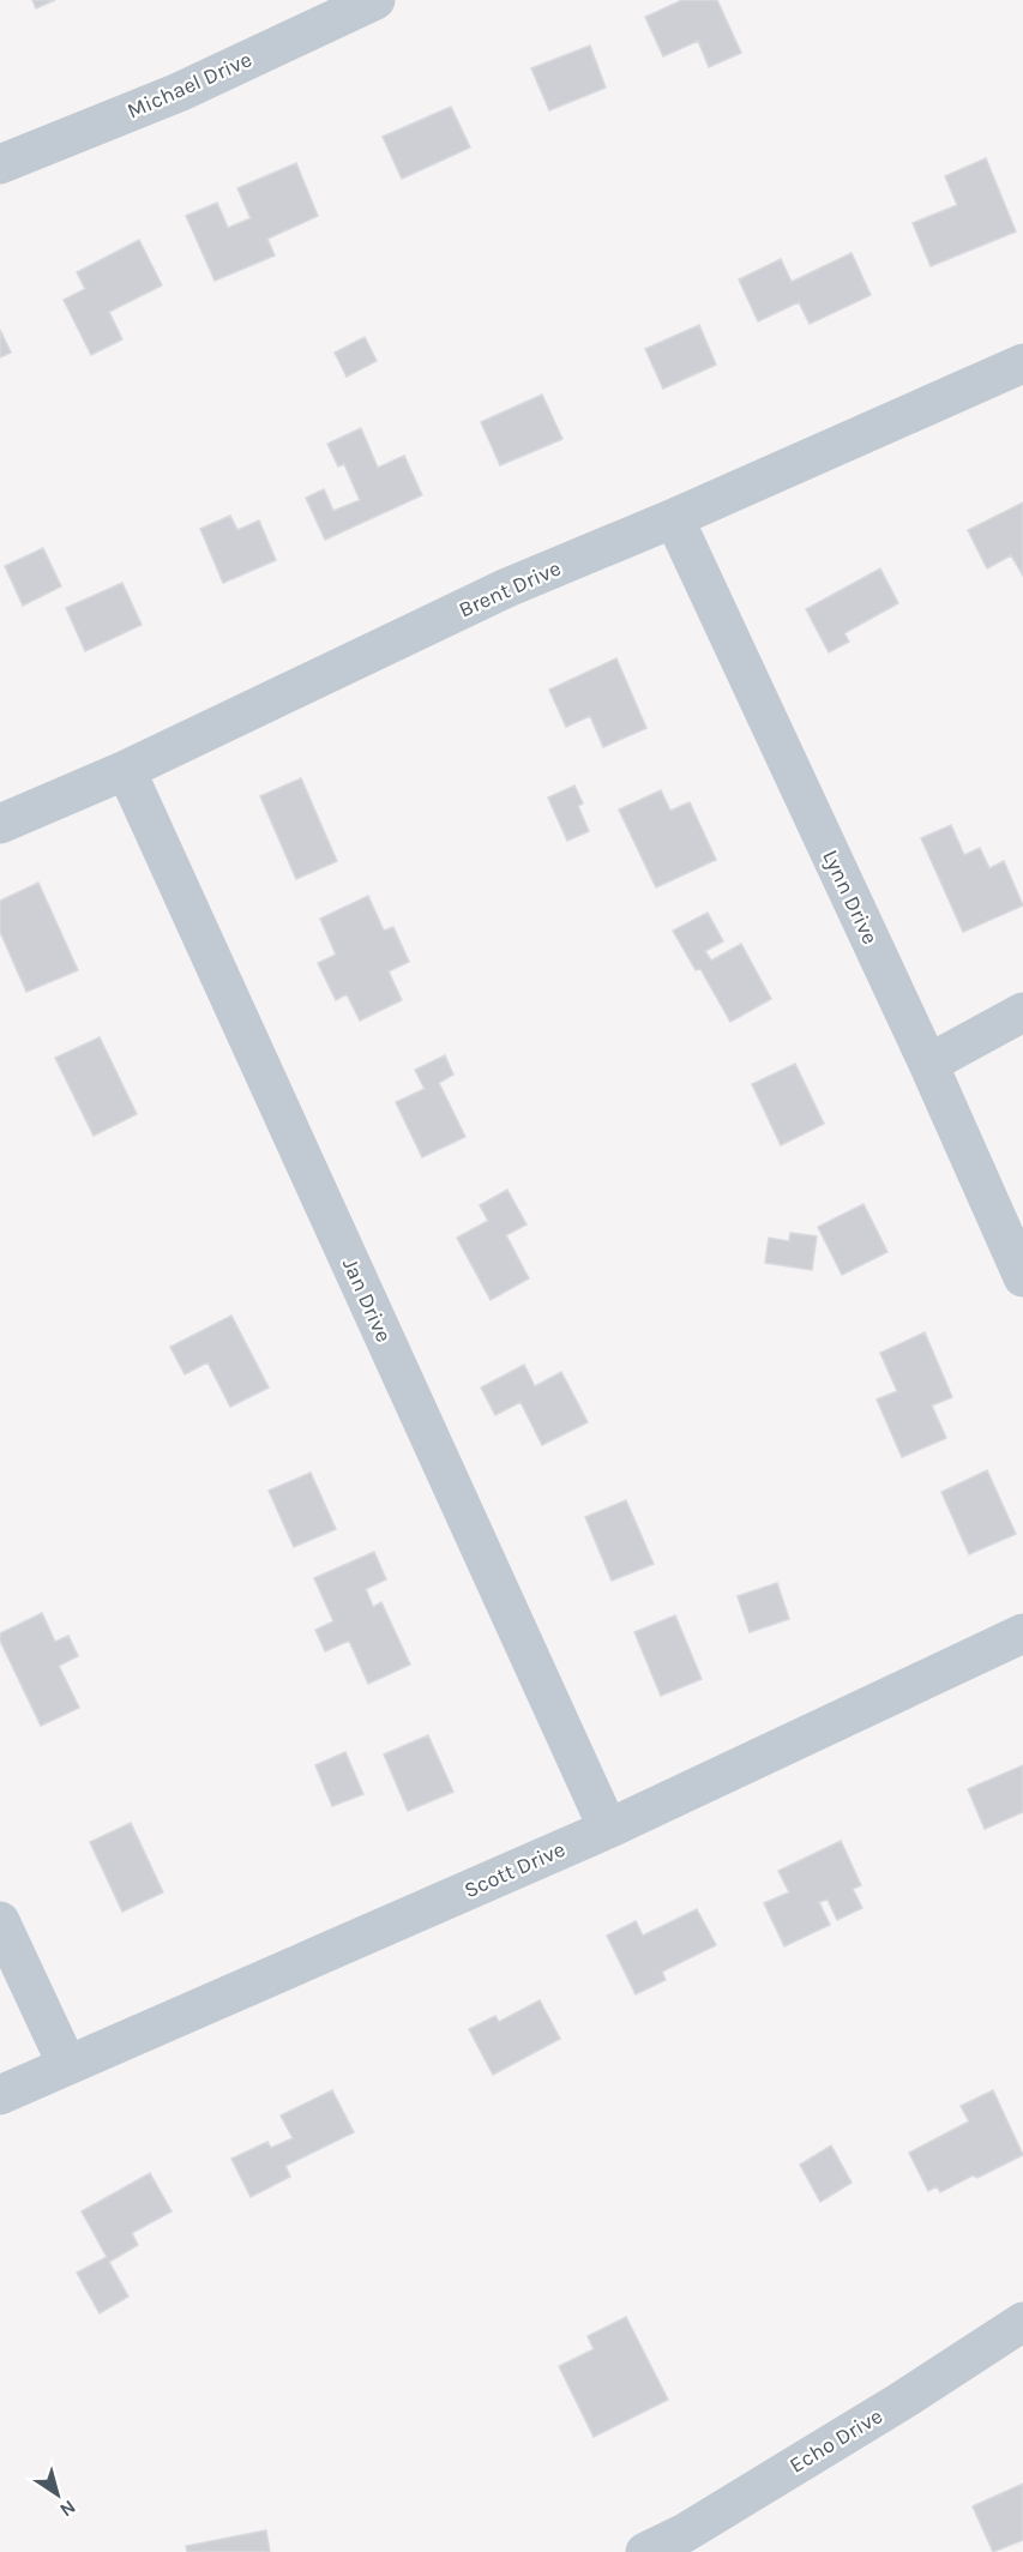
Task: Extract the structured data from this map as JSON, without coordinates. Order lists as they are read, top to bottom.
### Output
{
  "streets": {
    "street": [
      "Michael Drive",
      "Brent Drive",
      "Lynn Drive",
      "Jan Drive",
      "Scott Drive",
      "Echo Drive"
    ]
  },
  "crossings": [
    ["Brent Drive", "Lynn Drive"],
    ["Brent Drive", "Jan Drive"],
    ["Jan Drive", "Scott Drive"]
  ],
  "north": "bottom right"
}
